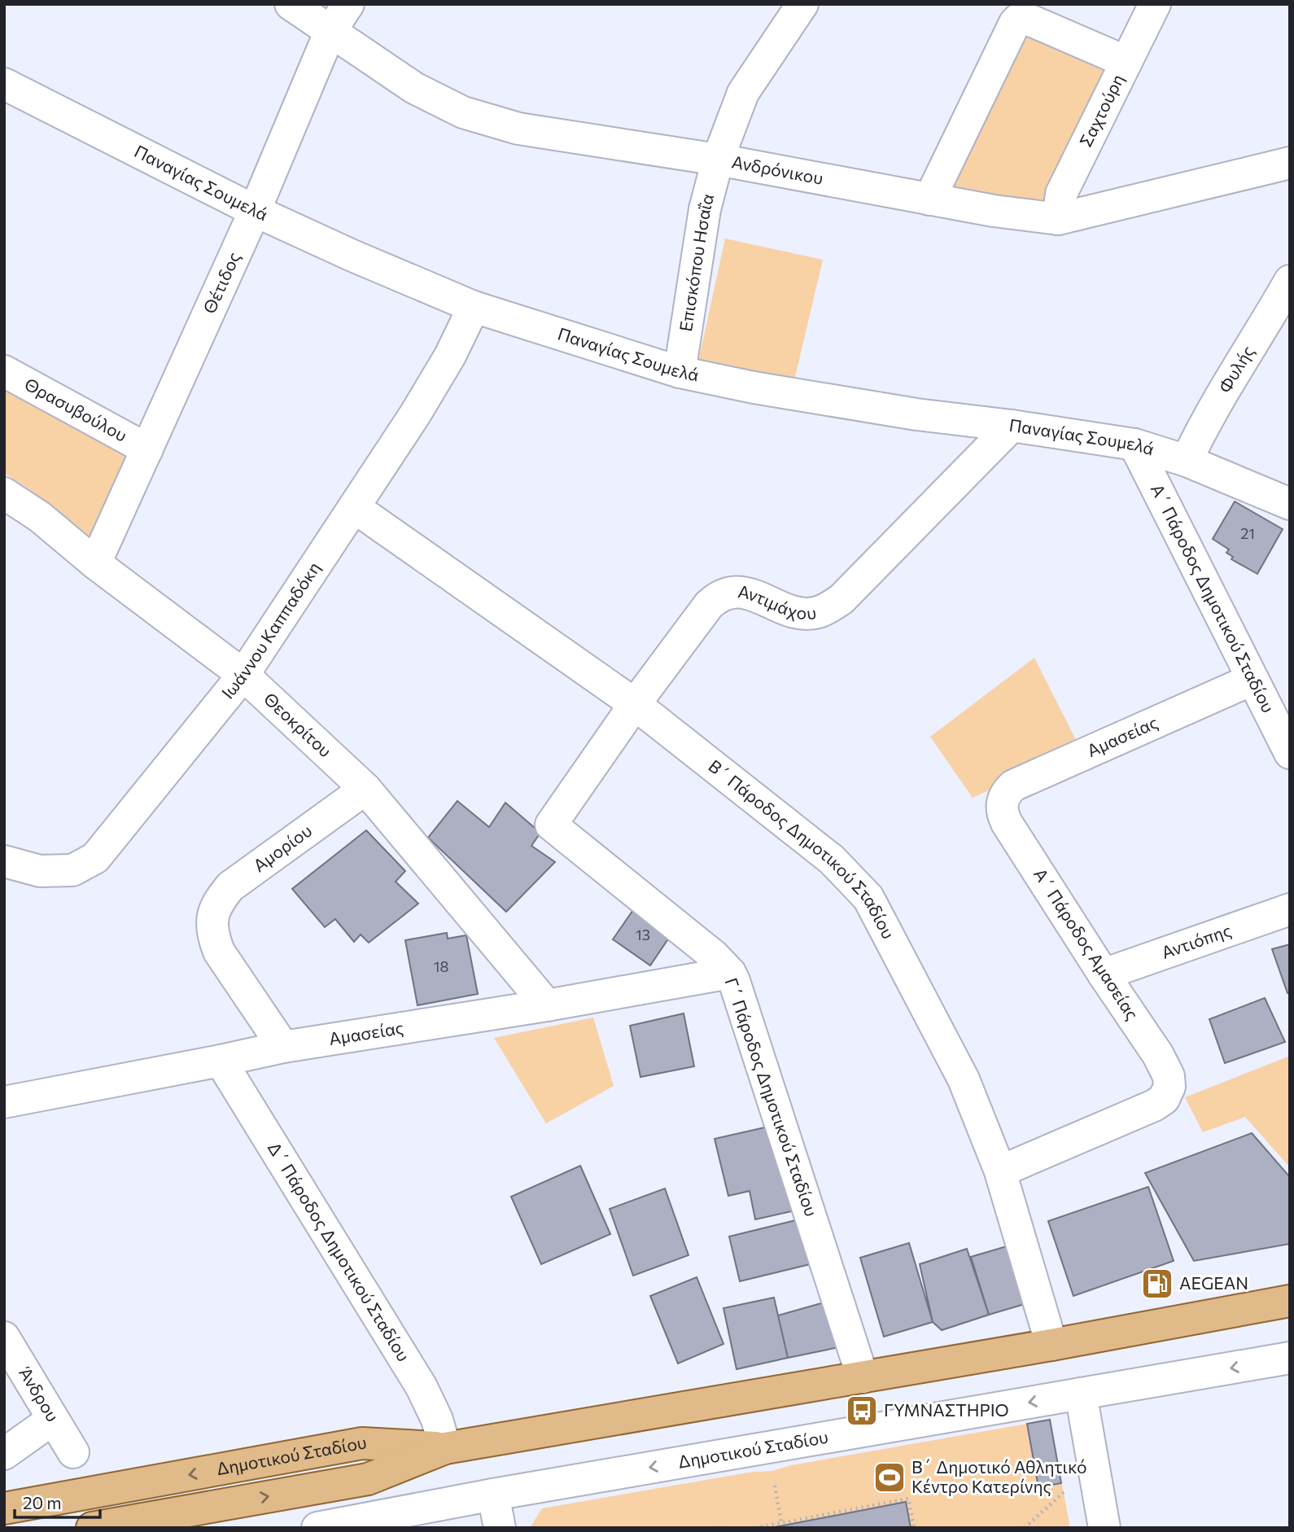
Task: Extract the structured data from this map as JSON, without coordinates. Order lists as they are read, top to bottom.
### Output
{
  "streets": {
    "main road": ["Δημοτικού Σταδίου"],
    "street": [
      "Σαχτούρη",
      "Ανδρόνικου",
      "Παναγίας Σουμελά",
      "Επισκόπου Ησαΐα",
      "Θέτιδος",
      "Φυλής",
      "Θρασυβούλου",
      "Α΄ Πάροδος Δημοτικού Σταδίου",
      "Αντιμάχου",
      "Ιωάννου Καππαδόκη",
      "Θεοκρίτου",
      "Αμασείας",
      "Αμορίου",
      "Β΄ Πάροδος Δημοτικού Σταδίου",
      "Αντιόπης",
      "Α΄ Πάροδος Αμασείας",
      "Γ΄ Πάροδος Δημοτικού Σταδίου",
      "Δ΄ Πάροδος Δημοτικού Σταδίου",
      "Άνδρου"
    ]
  },
  "crossings": [
    ["Σαχτούρη", "Ανδρόνικου"],
    ["Ανδρόνικου", "Επισκόπου Ησαΐα"],
    ["Ανδρόνικου", "Θέτιδος"],
    ["Παναγίας Σουμελά", "Επισκόπου Ησαΐα"],
    ["Παναγίας Σουμελά", "Θέτιδος"],
    ["Παναγίας Σουμελά", "Φυλής"],
    ["Παναγίας Σουμελά", "Α΄ Πάροδος Δημοτικού Σταδίου"],
    ["Παναγίας Σουμελά", "Αντιμάχου"],
    ["Παναγίας Σουμελά", "Ιωάννου Καππαδόκη"],
    ["Θέτιδος", "Θρασυβούλου"],
    ["Θέτιδος", "Θεοκρίτου"],
    ["Α΄ Πάροδος Δημοτικού Σταδίου", "Αμασείας"],
    ["Αντιμάχου", "Β΄ Πάροδος Δημοτικού Σταδίου"],
    ["Αντιμάχου", "Γ΄ Πάροδος Δημοτικού Σταδίου"],
    ["Ιωάννου Καππαδόκη", "Θεοκρίτου"],
    ["Ιωάννου Καππαδόκη", "Β΄ Πάροδος Δημοτικού Σταδίου"],
    ["Θεοκρίτου", "Αμασείας"],
    ["Θεοκρίτου", "Αμορίου"],
    ["Αμασείας", "Αμορίου"],
    ["Αμασείας", "Α΄ Πάροδος Αμασείας"],
    ["Αμασείας", "Γ΄ Πάροδος Δημοτικού Σταδίου"],
    ["Αμασείας", "Δ΄ Πάροδος Δημοτικού Σταδίου"],
    ["Β΄ Πάροδος Δημοτικού Σταδίου", "Α΄ Πάροδος Αμασείας"],
    ["Β΄ Πάροδος Δημοτικού Σταδίου", "Δημοτικού Σταδίου"],
    ["Αντιόπης", "Α΄ Πάροδος Αμασείας"],
    ["Γ΄ Πάροδος Δημοτικού Σταδίου", "Δημοτικού Σταδίου"],
    ["Δ΄ Πάροδος Δημοτικού Σταδίου", "Δημοτικού Σταδίου"]
  ],
  "places": {
    "fuel station": ["AEGEAN"],
    "bus stop": ["ΓΥΜΝΑΣΤΗΡΙΟ"],
    "sports": ["Β΄ Δημοτικό Αθλητικό Κέντρο Κατερίνης"]
  },
  "house_numbers": ["21", "13", "18"],
  "scale_bar": "20 m"
}
